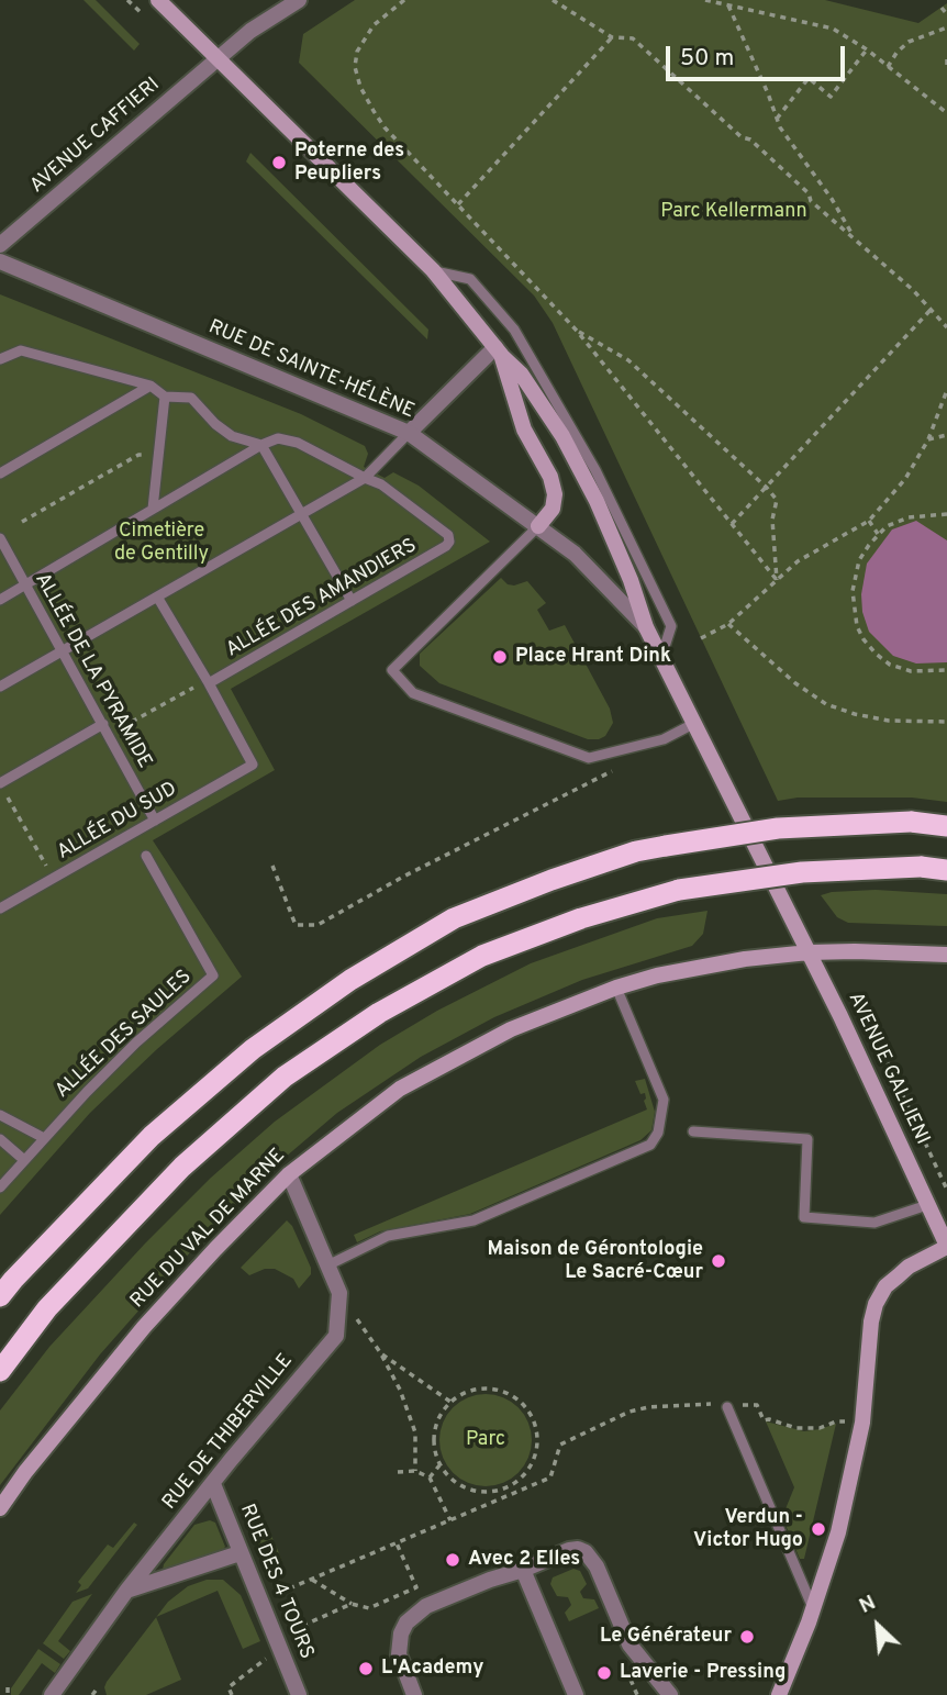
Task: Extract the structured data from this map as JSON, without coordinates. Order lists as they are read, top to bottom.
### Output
{
  "streets": {
    "main road": ["AVENUE GALLIENI", "RUE DU VAL DE MARNE"],
    "street": [
      "AVENUE CAFFIERI",
      "RUE DE SAINTE-HÉLÈNE",
      "RUE DE THIBERVILLE",
      "RUE DES 4 TOURS"
    ],
    "lane": [
      "ALLÉE DES AMANDIERS",
      "ALLÉE DE LA PYRAMIDE",
      "ALLÉE DU SUD",
      "ALLÉE DES SAULES"
    ]
  },
  "crossings": [
    ["AVENUE CAFFIERI", "AVENUE GALLIENI"],
    ["RUE DE SAINTE-HÉLÈNE", "AVENUE GALLIENI"],
    ["ALLÉE DES AMANDIERS", "ALLÉE DU SUD"],
    ["ALLÉE DE LA PYRAMIDE", "ALLÉE DU SUD"],
    ["AVENUE GALLIENI", "RUE DU VAL DE MARNE"],
    ["RUE DU VAL DE MARNE", "RUE DE THIBERVILLE"],
    ["RUE DE THIBERVILLE", "RUE DES 4 TOURS"]
  ],
  "parks": ["Parc Kellermann", "Cimetière de Gentilly", "Parc"],
  "places": [
    "Poterne des Peupliers",
    "Place Hrant Dink",
    "Maison de Gérontologie Le Sacré-Cœur",
    "Verdun - Victor Hugo",
    "Avec 2 Elles",
    "Le Générateur",
    "L'Academy",
    "Laverie - Pressing"
  ],
  "scale_bar": "50 m",
  "north": "top left"
}
